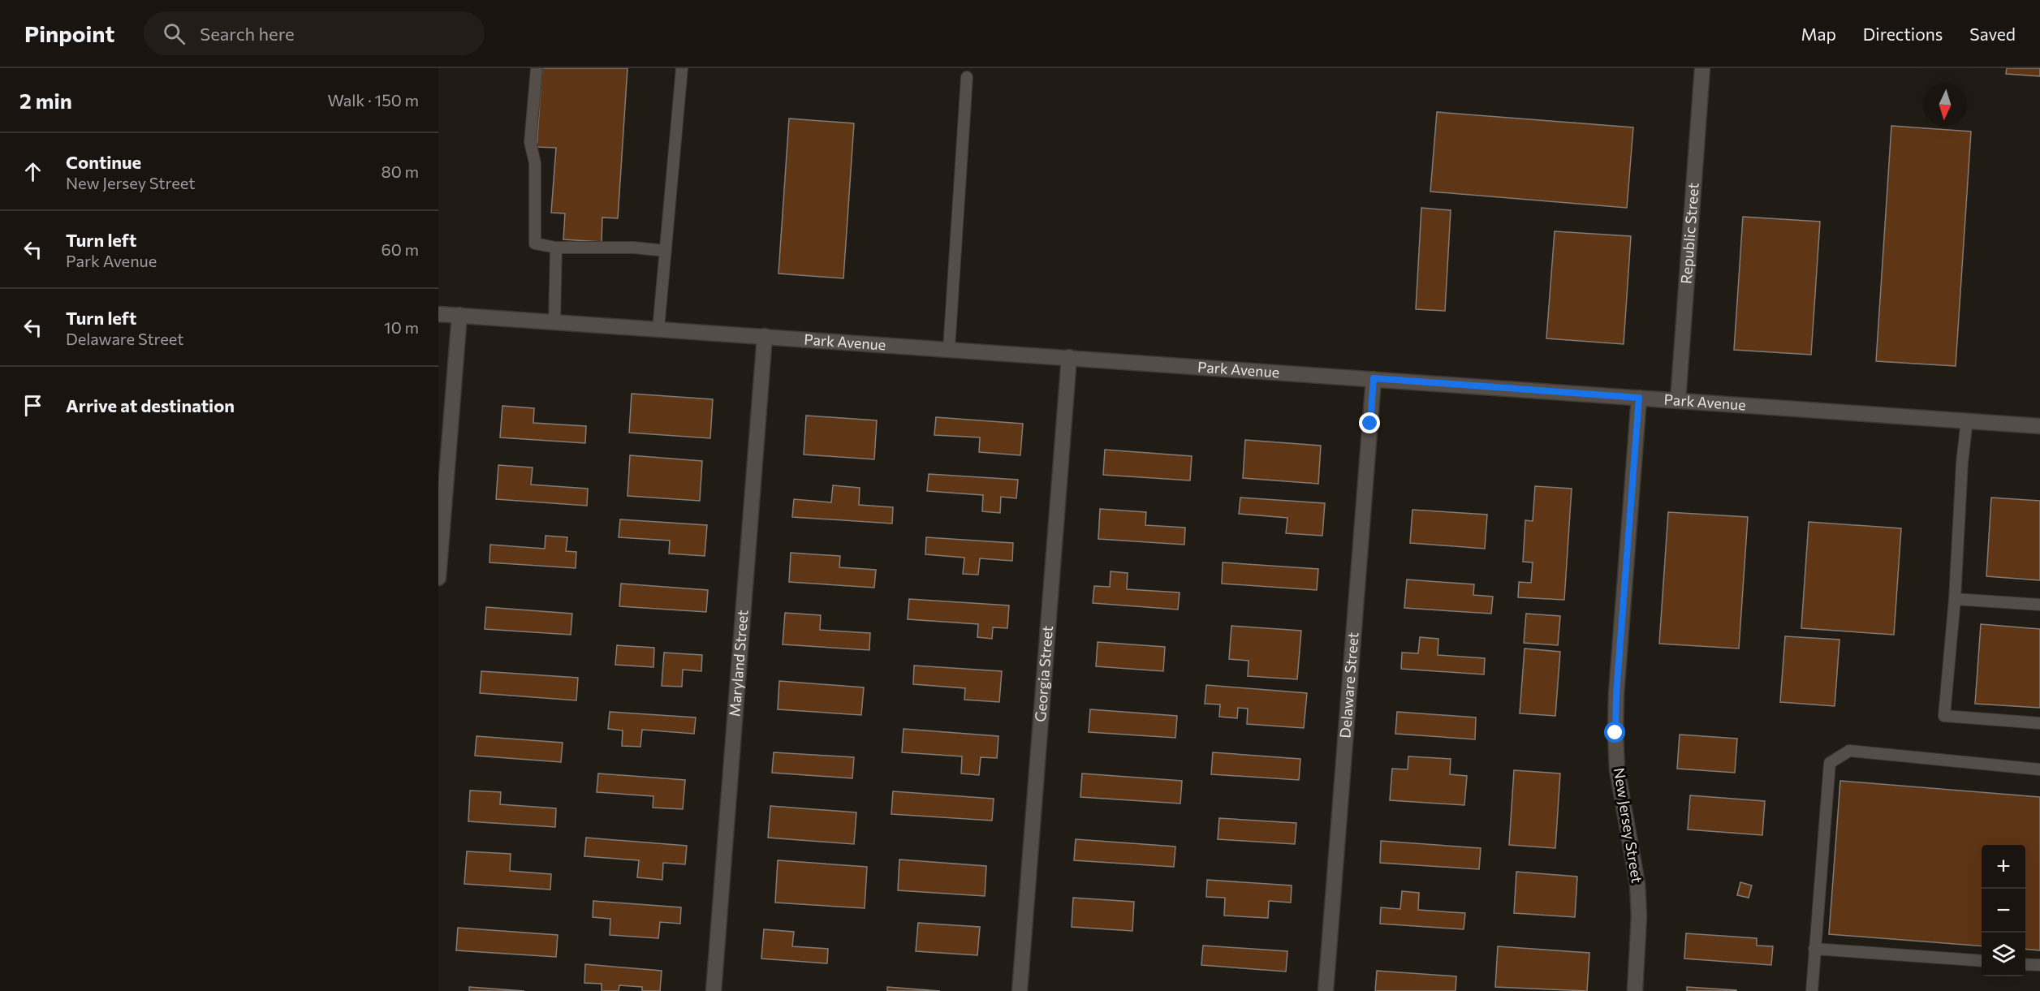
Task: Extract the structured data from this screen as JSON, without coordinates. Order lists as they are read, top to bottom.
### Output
{
  "streets": {
    "street": [
      "Republic Street",
      "Park Avenue",
      "Maryland Street",
      "Georgia Street",
      "Delaware Street",
      "New Jersey Street"
    ]
  },
  "crossings": [
    ["Republic Street", "Park Avenue"],
    ["Park Avenue", "Maryland Street"],
    ["Park Avenue", "Georgia Street"],
    ["Park Avenue", "Delaware Street"],
    ["Park Avenue", "New Jersey Street"]
  ],
  "north": "bottom",
  "page": {
    "header": "Pinpoint",
    "search": "Search here",
    "nav": ["Map", "Directions", "Saved"],
    "heading": ["2 min", "Walk · 150 m"],
    "list": [
      ["Continue", "New Jersey Street", "80 m"],
      ["Turn left", "Park Avenue", "60 m"],
      ["Turn left", "Delaware Street", "10 m"],
      "Arrive at destination"
    ],
    "map_buttons": ["+", "−"]
  }
}
